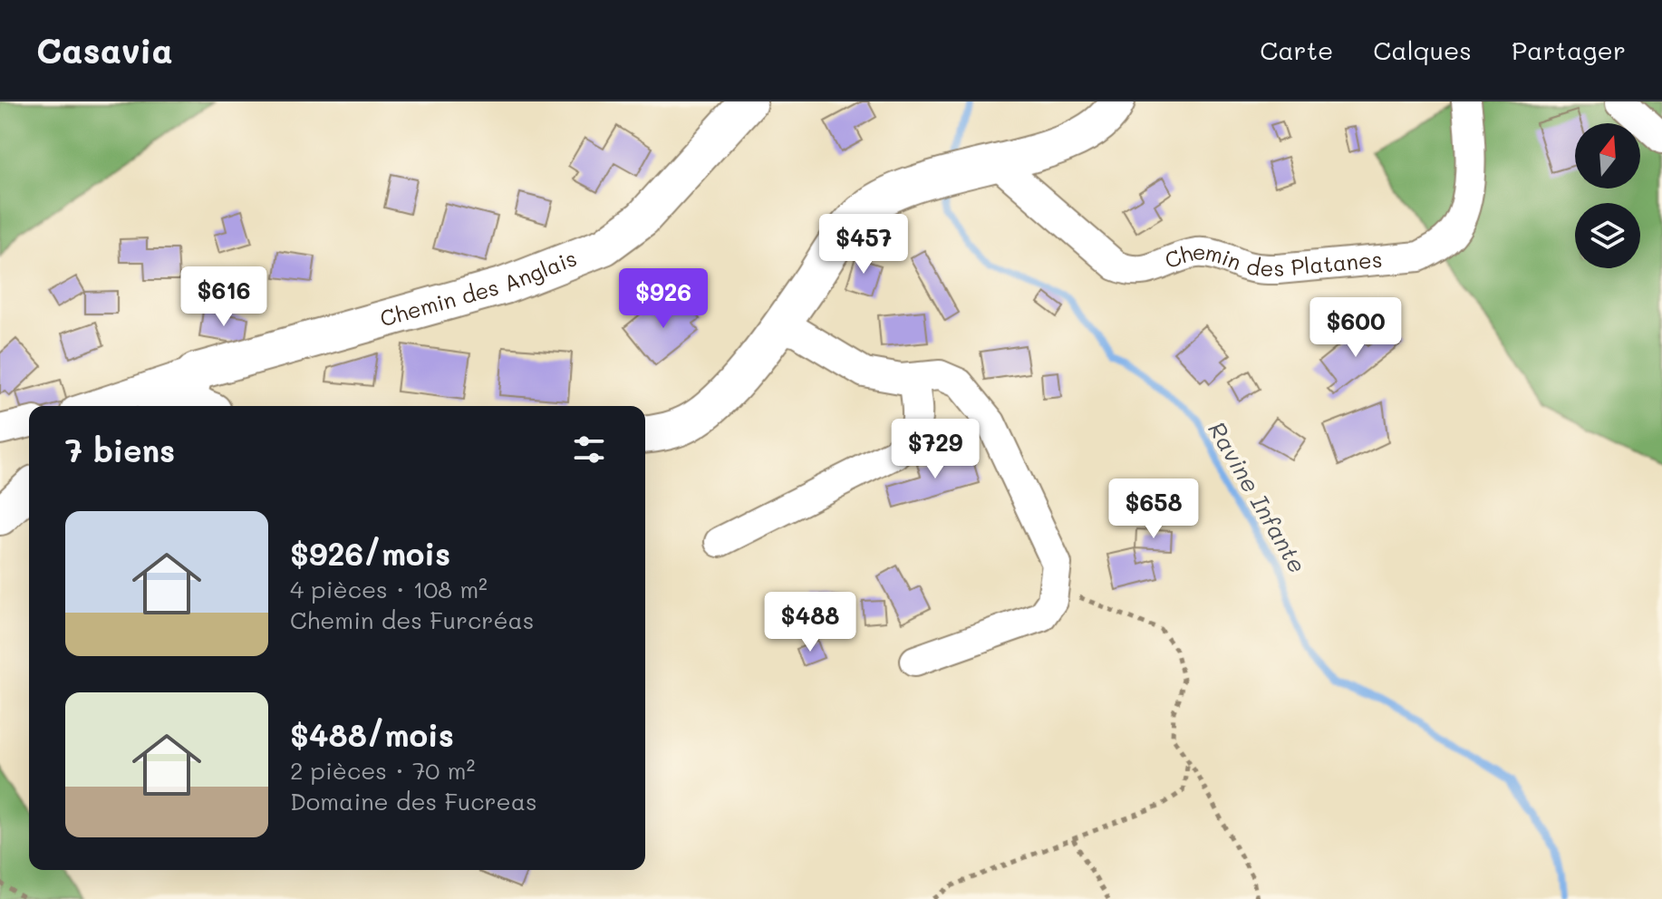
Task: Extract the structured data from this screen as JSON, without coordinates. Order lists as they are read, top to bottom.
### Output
{
  "streets": {
    "street": ["Chemin des Platanes", "Chemin des Anglais"]
  },
  "water": ["Ravine Infante"],
  "north": "top",
  "page": {
    "header": "Casavia",
    "nav": ["Carte", "Calques", "Partager"],
    "price": [
      "$457",
      "$616",
      "$926",
      "$600",
      "$729",
      "$658",
      "$488"
    ],
    "heading": "7 biens",
    "list": [
      {
        "name": "$926/mois",
        "note": "4 pièces · 108 m² · Chemin des Furcréas"
      },
      {
        "name": "$488/mois",
        "note": "2 pièces · 70 m² · Domaine des Fucreas"
      }
    ]
  }
}
